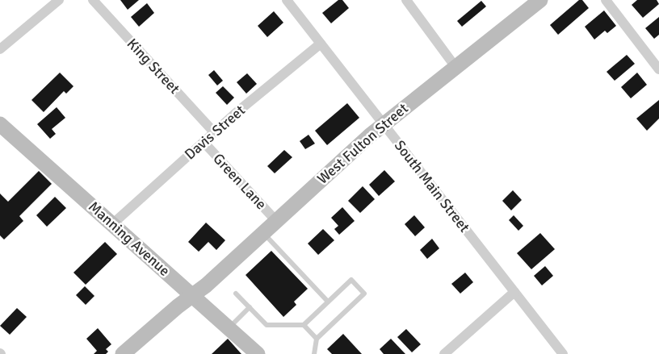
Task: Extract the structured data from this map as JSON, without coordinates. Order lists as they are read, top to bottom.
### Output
{
  "streets": {
    "street": [
      "King Street",
      "Davis Street",
      "West Fulton Street",
      "Green Lane",
      "South Main Street",
      "Manning Avenue"
    ]
  },
  "crossings": [
    ["King Street", "Davis Street"],
    ["Davis Street", "Green Lane"],
    ["Davis Street", "South Main Street"],
    ["Davis Street", "Manning Avenue"],
    ["West Fulton Street", "Green Lane"],
    ["West Fulton Street", "South Main Street"],
    ["West Fulton Street", "Manning Avenue"]
  ]
}
